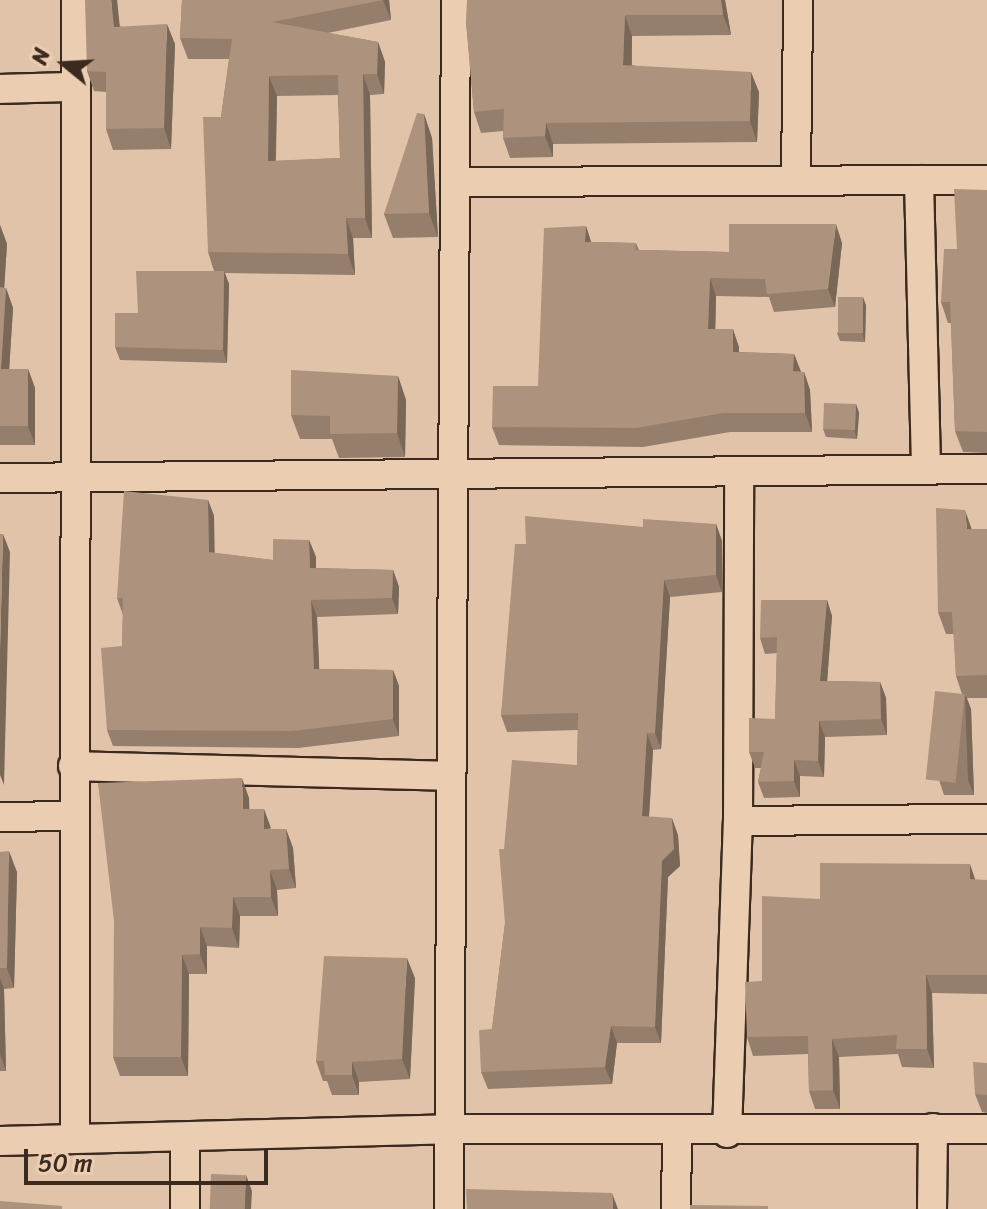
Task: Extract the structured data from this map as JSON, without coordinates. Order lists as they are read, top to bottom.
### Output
{
  "scale_bar": "50 m",
  "north": "left"
}
